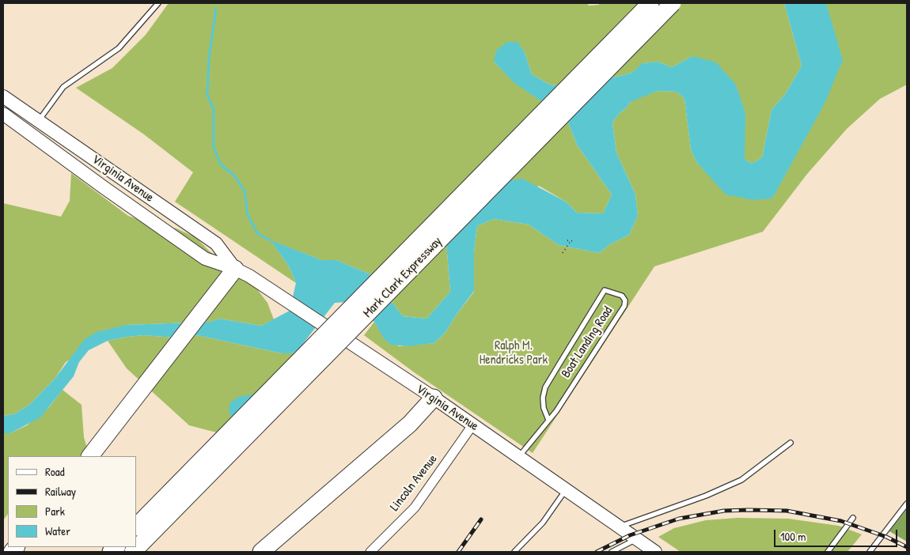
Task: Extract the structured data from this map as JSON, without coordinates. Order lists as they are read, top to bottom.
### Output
{
  "streets": {
    "highway": ["Mark Clark Expressway"],
    "main road": ["Virginia Avenue"],
    "street": ["Lincoln Avenue"],
    "lane": ["Boat Landing Road"]
  },
  "crossings": [
    ["Virginia Avenue", "Boat Landing Road"],
    ["Virginia Avenue", "Lincoln Avenue"]
  ],
  "parks": ["Ralph M. Hendricks Park"],
  "legend": [
    "Road",
    "Railway",
    "Park",
    "Water"
  ],
  "scale_bar": "100 m"
}
